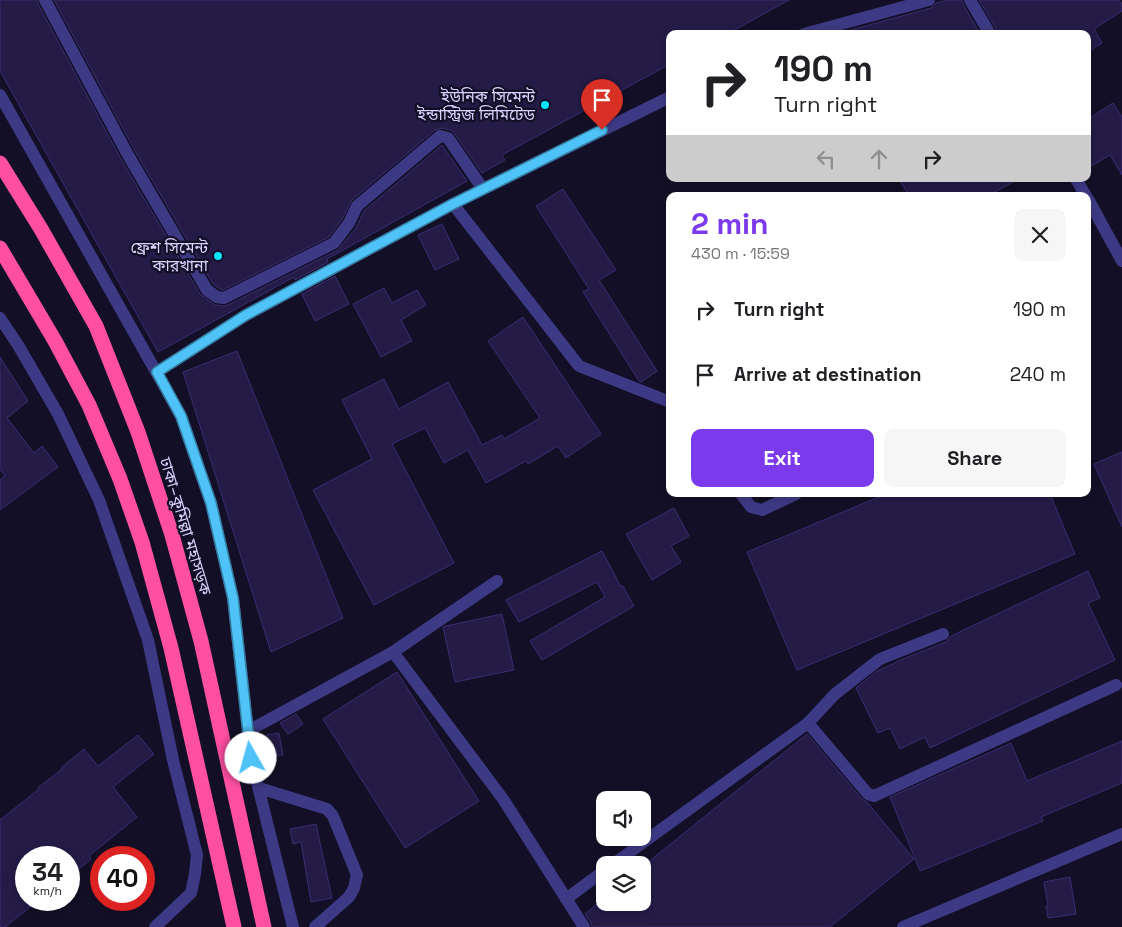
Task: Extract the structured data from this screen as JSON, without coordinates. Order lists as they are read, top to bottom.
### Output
{
  "streets": {
    "highway": ["ঢাকা–কুমিল্লা মহাসড়ক"]
  },
  "places": ["ইউনিক সিমেন্ট ইন্ডাস্ট্রিজ লিমিটেড", "ফ্রেশ সিমেন্ট কারখানা"],
  "page": {
    "turn": ["190 m", "Turn right"],
    "heading": ["2 min", "430 m · 15:59"],
    "list": [
      {
        "name": "Turn right",
        "value": "190 m"
      },
      {
        "name": "Arrive at destination",
        "value": "240 m"
      }
    ],
    "buttons": ["Exit", "Share"],
    "speed": "34 km/h",
    "limit": "40"
  }
}
